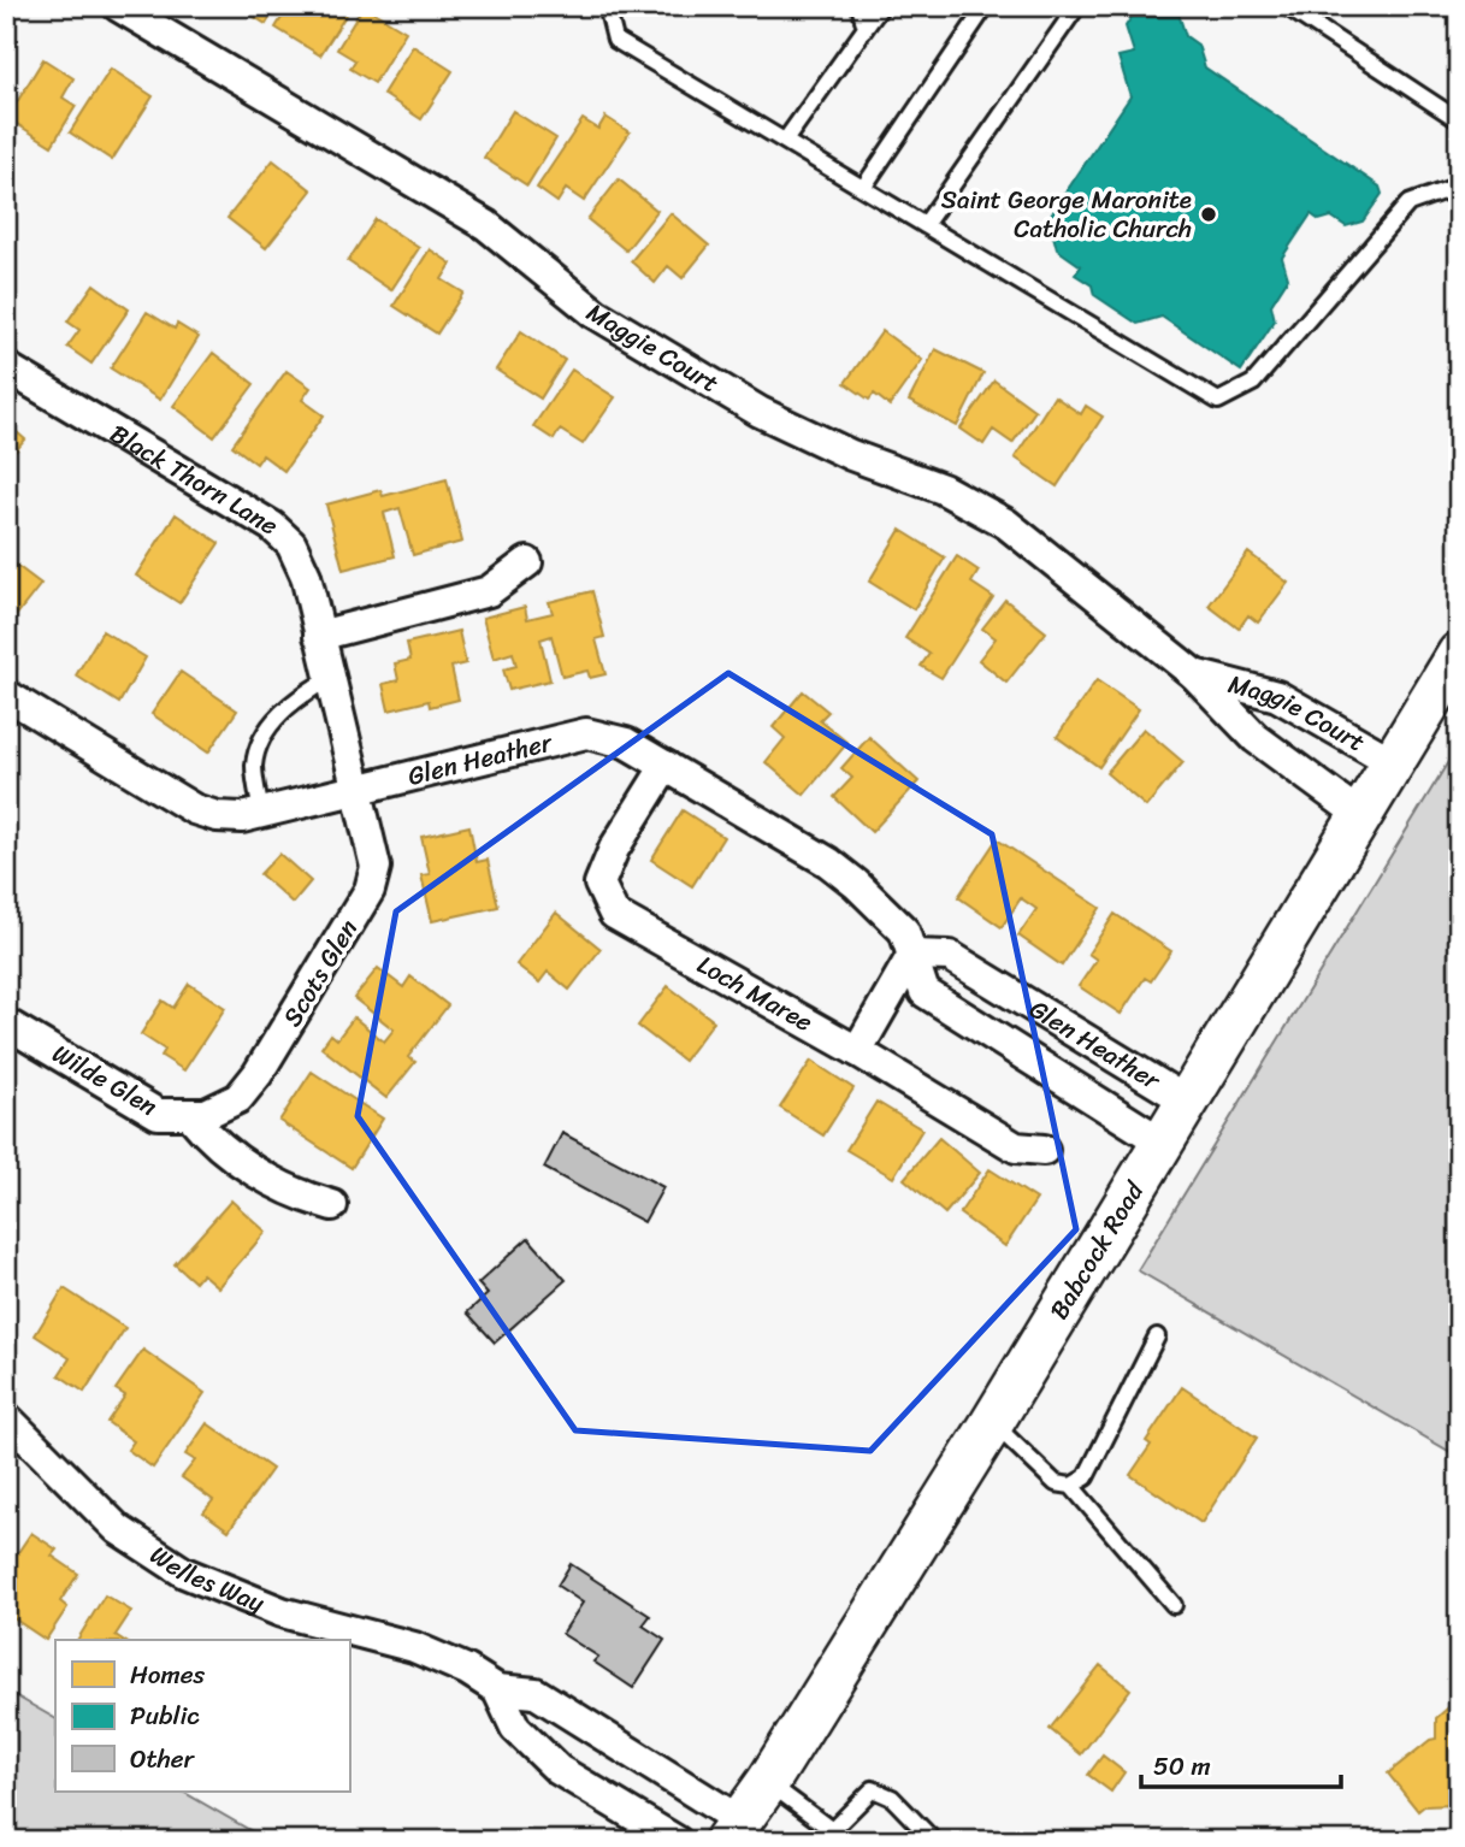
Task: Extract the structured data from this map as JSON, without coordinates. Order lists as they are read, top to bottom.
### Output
{
  "streets": {
    "main road": ["Babcock Road"],
    "street": [
      "Maggie Court",
      "Black Thorn Lane",
      "Glen Heather",
      "Scots Glen",
      "Loch Maree",
      "Wilde Glen",
      "Welles Way"
    ]
  },
  "crossings": [
    ["Maggie Court", "Babcock Road"],
    ["Black Thorn Lane", "Glen Heather"],
    ["Black Thorn Lane", "Scots Glen"],
    ["Glen Heather", "Scots Glen"],
    ["Glen Heather", "Loch Maree"],
    ["Glen Heather", "Babcock Road"],
    ["Scots Glen", "Wilde Glen"],
    ["Babcock Road", "Welles Way"]
  ],
  "places": ["Saint George Maronite Catholic Church"],
  "legend": ["Homes", "Public", "Other"],
  "scale_bar": "50 m"
}
